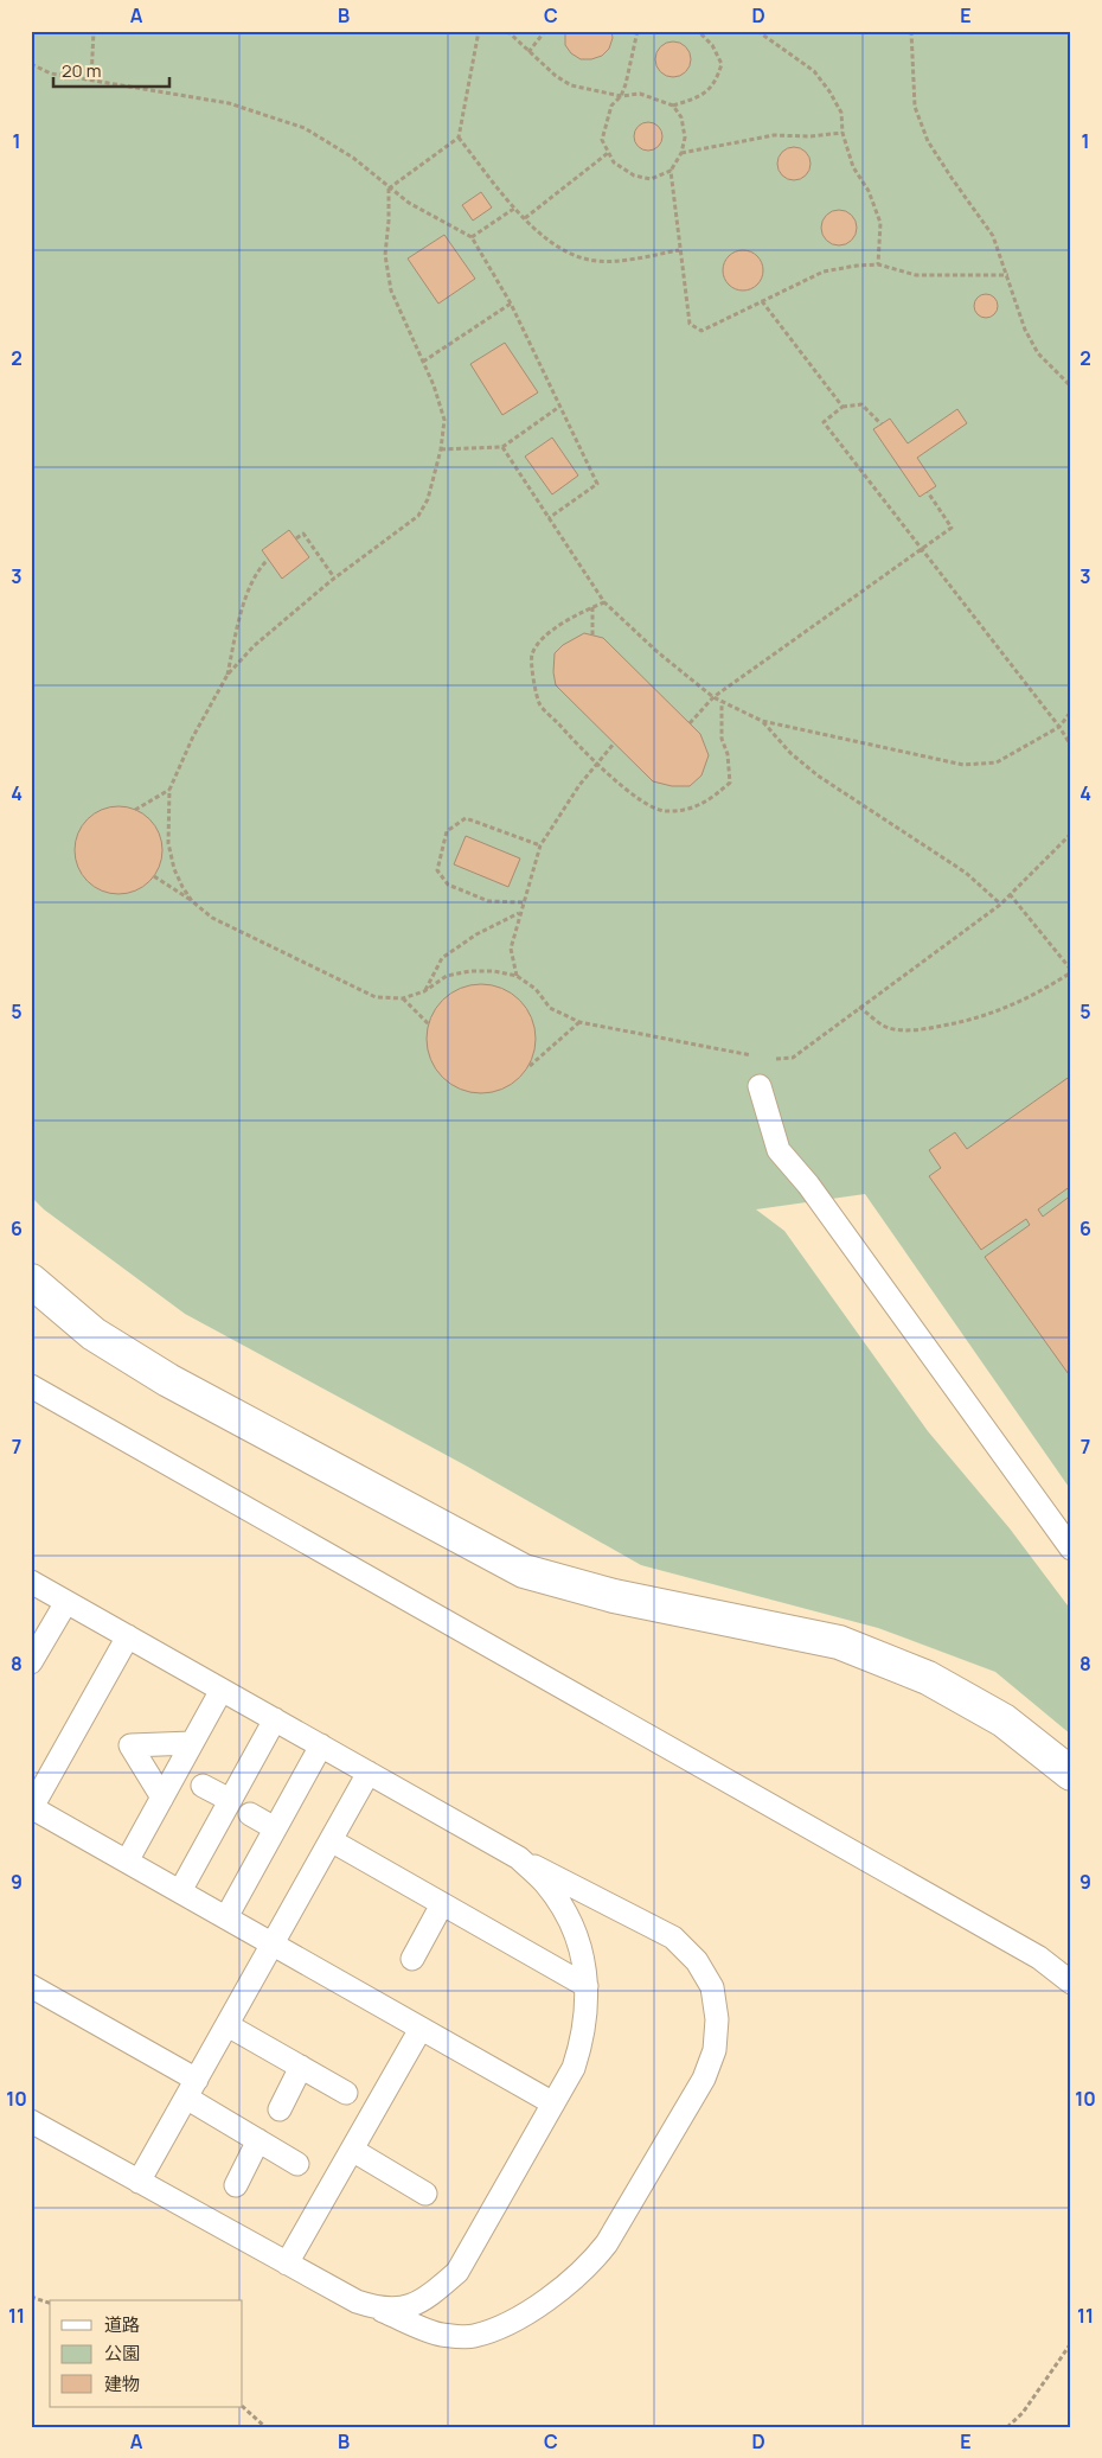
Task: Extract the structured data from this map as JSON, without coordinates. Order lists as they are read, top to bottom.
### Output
{
  "legend": ["道路", "公園", "建物"],
  "scale_bar": "20 m",
  "grid": {
    "columns": [
      "A",
      "B",
      "C",
      "D",
      "E"
    ],
    "rows": [
      "1",
      "2",
      "3",
      "4",
      "5",
      "6",
      "7",
      "8",
      "9",
      "10",
      "11"
    ]
  }
}
